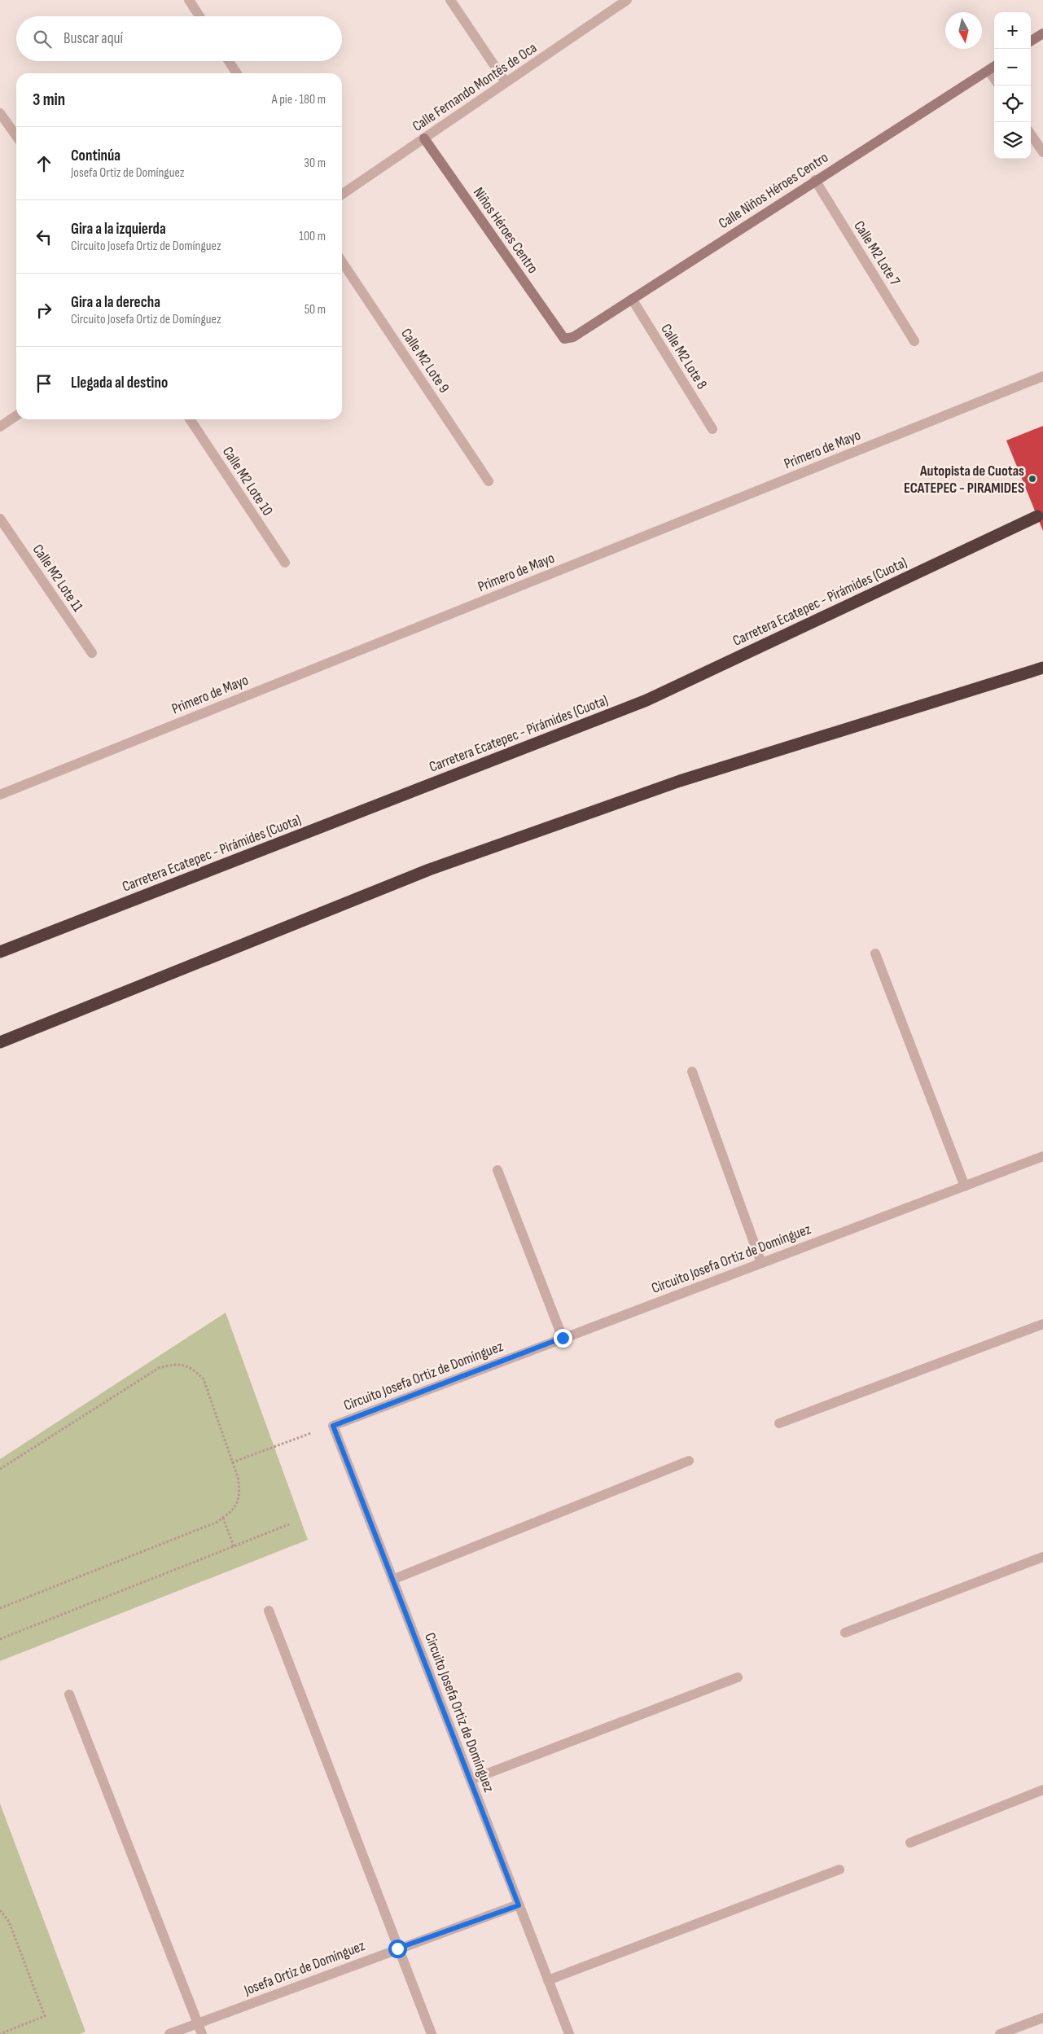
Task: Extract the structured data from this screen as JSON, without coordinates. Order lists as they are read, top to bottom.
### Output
{
  "streets": {
    "highway": ["Carretera Ecatepec - Pirámides (Cuota)"],
    "main road": ["Calle Niños Héroes Centro", "Niños Héroes Centro"],
    "street": [
      "Calle Fernando Montés de Oca",
      "Calle M2 Lote 7",
      "Calle M2 Lote 8",
      "Calle M2 Lote 9",
      "Primero de Mayo",
      "Calle M2 Lote 10",
      "Calle M2 Lote 11",
      "Circuito Josefa Ortiz de Domínguez",
      "Josefa Ortiz de Domínguez"
    ]
  },
  "crossings": [
    ["Calle Fernando Montés de Oca", "Niños Héroes Centro"],
    ["Calle Niños Héroes Centro", "Niños Héroes Centro"],
    ["Calle Niños Héroes Centro", "Calle M2 Lote 7"],
    ["Calle Niños Héroes Centro", "Calle M2 Lote 8"],
    ["Circuito Josefa Ortiz de Domínguez", "Josefa Ortiz de Domínguez"]
  ],
  "places": ["Autopista de Cuotas ECATEPEC - PIRAMIDES"],
  "north": "bottom",
  "page": {
    "map_buttons": ["+", "−"],
    "search": "Buscar aquí",
    "heading": ["3 min", "A pie · 180 m"],
    "list": [
      ["Continúa", "Josefa Ortiz de Domínguez", "30 m"],
      ["Gira a la izquierda", "Circuito Josefa Ortiz de Domínguez", "100 m"],
      ["Gira a la derecha", "Circuito Josefa Ortiz de Domínguez", "50 m"],
      "Llegada al destino"
    ]
  }
}
